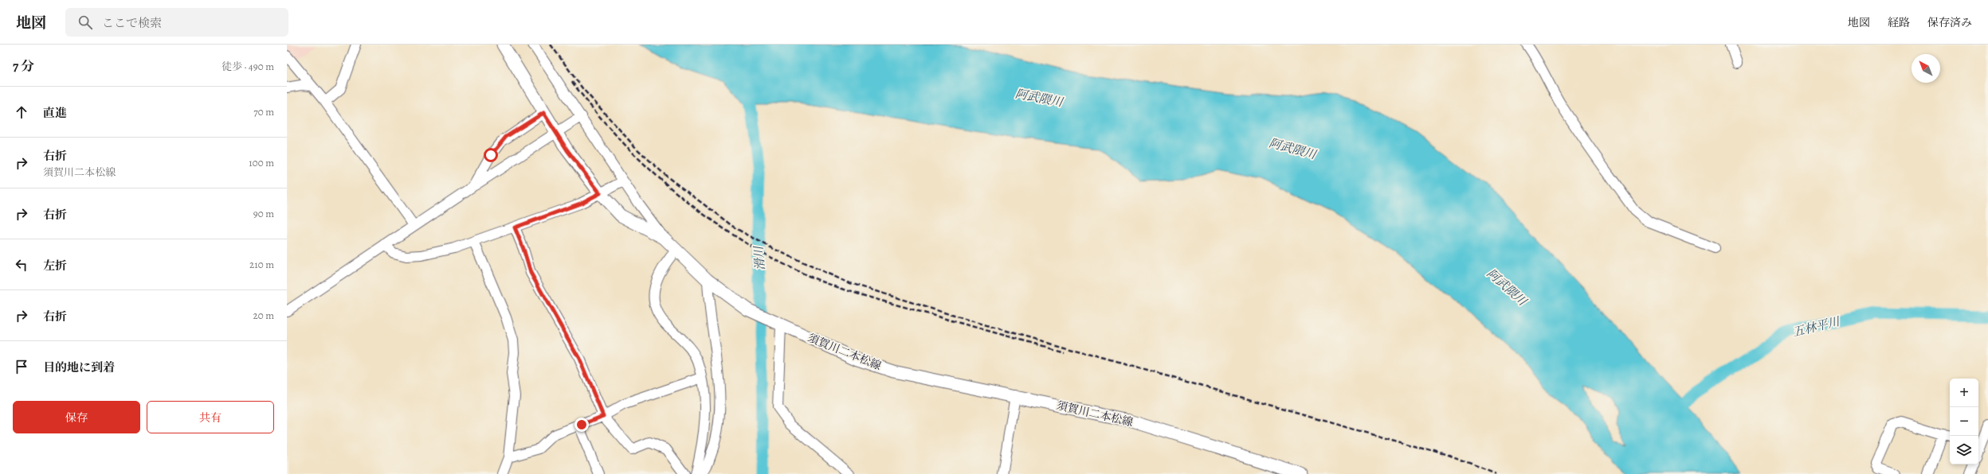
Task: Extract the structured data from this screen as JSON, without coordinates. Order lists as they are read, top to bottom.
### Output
{
  "streets": {
    "main road": ["須賀川二本松線"]
  },
  "water": ["阿武隈川", "滑川", "五林平川"],
  "north": "top left",
  "page": {
    "header": "地図",
    "search": "ここで検索",
    "nav": ["地図", "経路", "保存済み"],
    "heading": ["7 分", "徒歩 · 490 m"],
    "list": [
      ["直進", "70 m"],
      ["右折", "須賀川二本松線", "100 m"],
      ["右折", "90 m"],
      ["左折", "210 m"],
      ["右折", "20 m"],
      "目的地に到着"
    ],
    "map_buttons": ["+", "−"],
    "buttons": ["保存", "共有"]
  }
}
